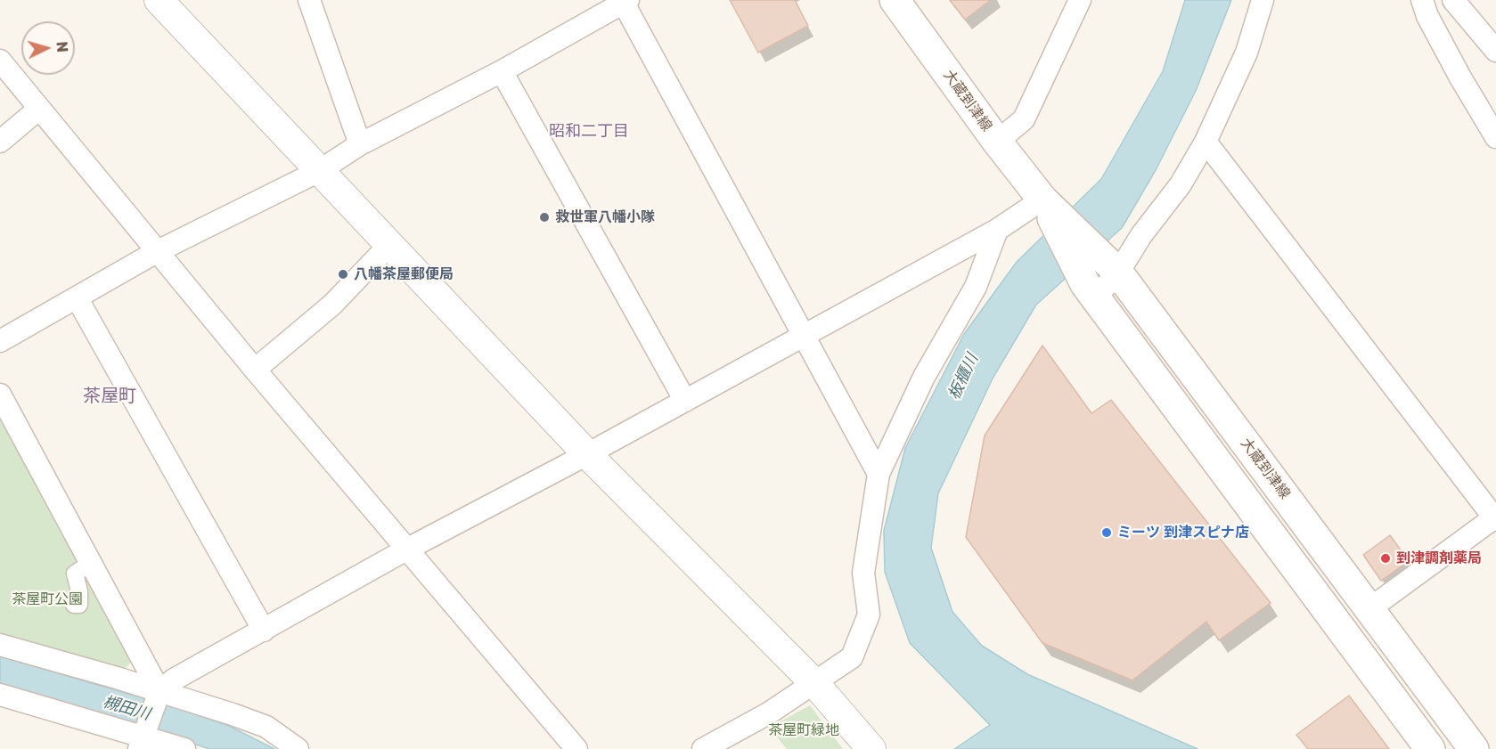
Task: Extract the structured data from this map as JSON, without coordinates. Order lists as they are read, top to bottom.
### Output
{
  "streets": {
    "main road": ["大蔵到津線"]
  },
  "districts": ["昭和二丁目", "茶屋町"],
  "water": ["板櫃川", "槻田川"],
  "parks": ["茶屋町公園", "茶屋町緑地"],
  "places": [
    "救世軍八幡小隊",
    "八幡茶屋郵便局",
    "ミーツ 到津スピナ店",
    "到津調剤薬局"
  ],
  "north": "right"
}
